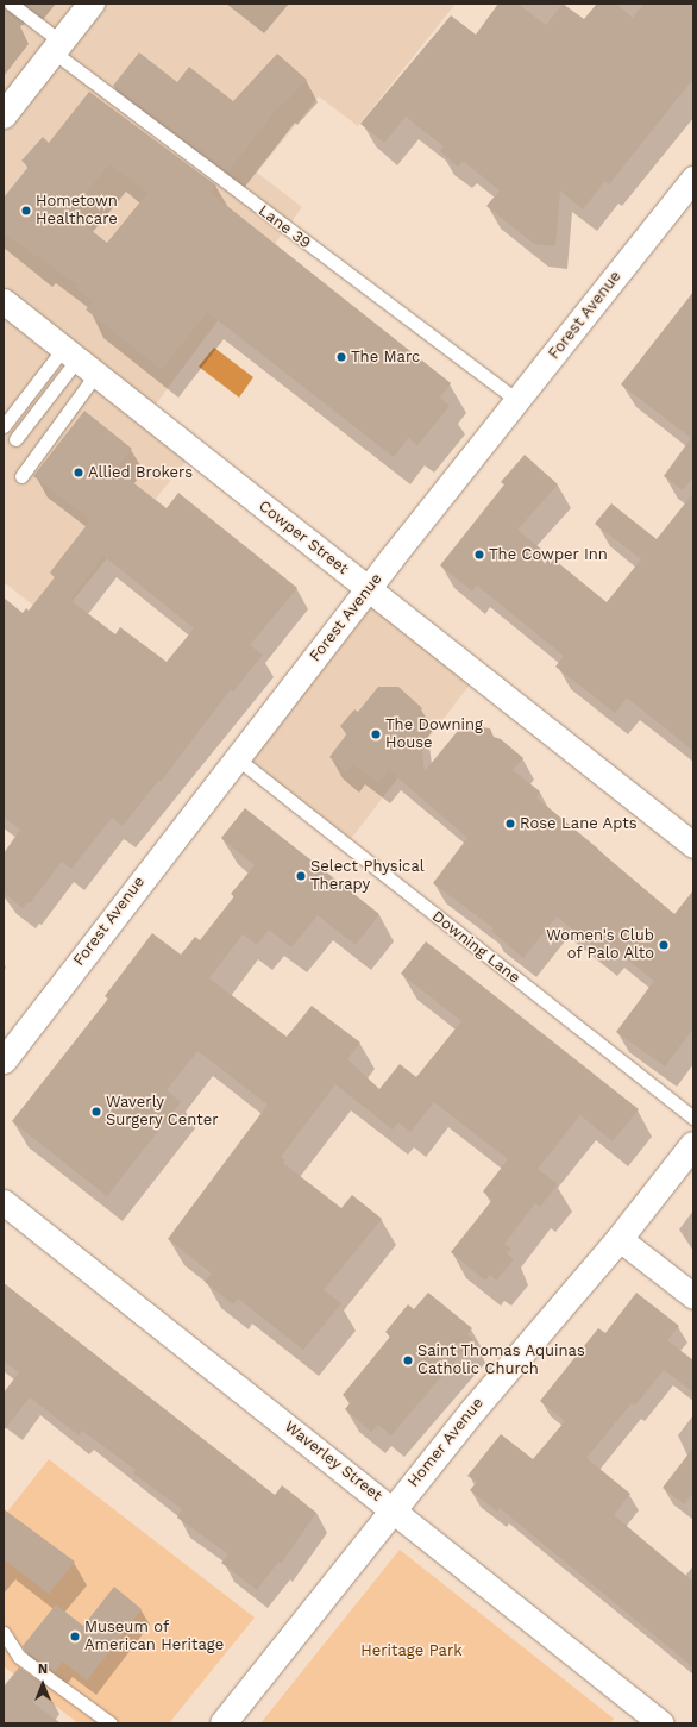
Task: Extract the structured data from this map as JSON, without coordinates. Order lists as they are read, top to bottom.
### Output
{
  "streets": {
    "street": [
      "Forest Avenue",
      "Cowper Street",
      "Homer Avenue",
      "Waverley Street"
    ],
    "lane": ["Lane 39", "Downing Lane"]
  },
  "crossings": [
    ["Lane 39", "Forest Avenue"],
    ["Forest Avenue", "Cowper Street"],
    ["Forest Avenue", "Downing Lane"],
    ["Homer Avenue", "Waverley Street"]
  ],
  "parks": ["Heritage Park"],
  "places": [
    "Hometown Healthcare",
    "The Marc",
    "Allied Brokers",
    "The Cowper Inn",
    "The Downing House",
    "Rose Lane Apts",
    "Select Physical Therapy",
    "Women's Club of Palo Alto",
    "Waverly Surgery Center",
    "Saint Thomas Aquinas Catholic Church",
    "Museum of American Heritage"
  ],
  "north": "top"
}
